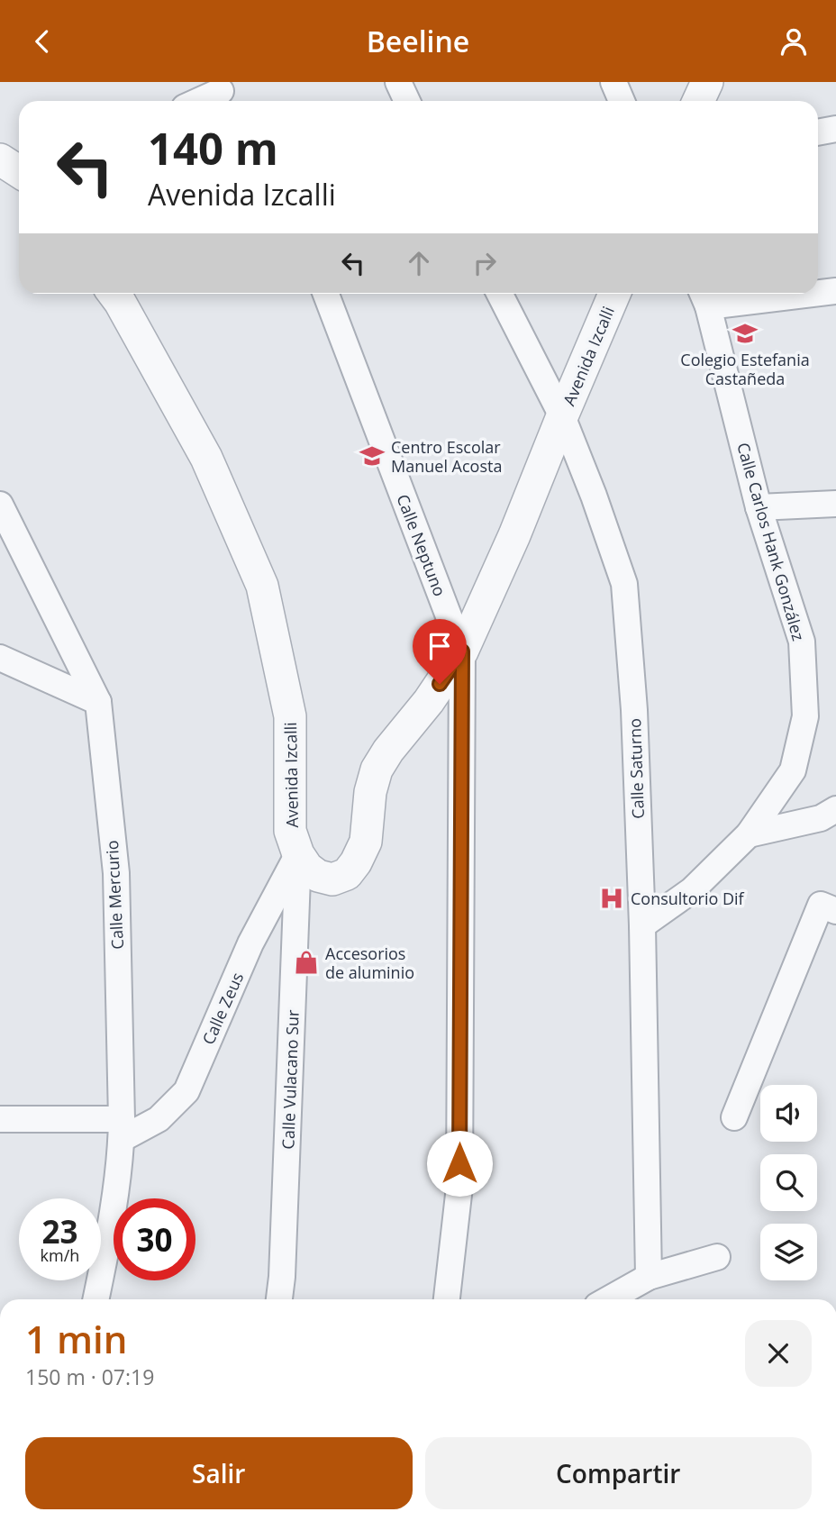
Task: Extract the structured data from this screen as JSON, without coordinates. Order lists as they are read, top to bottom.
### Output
{
  "streets": {
    "street": [
      "Avenida Izcalli",
      "Calle Carlos Hank González",
      "Calle Neptuno",
      "Calle Saturno",
      "Calle Mercurio",
      "Calle Zeus",
      "Calle Vulacano Sur"
    ]
  },
  "crossings": [
    ["Avenida Izcalli", "Calle Neptuno"],
    ["Avenida Izcalli", "Calle Saturno"],
    ["Avenida Izcalli", "Calle Zeus"],
    ["Avenida Izcalli", "Calle Vulacano Sur"],
    ["Calle Carlos Hank González", "Calle Saturno"],
    ["Calle Mercurio", "Calle Zeus"],
    ["Calle Zeus", "Calle Vulacano Sur"]
  ],
  "places": {
    "school or university": ["Colegio Estefania Castañeda", "Centro Escolar Manuel Acosta"],
    "hospital": ["Consultorio Dif"],
    "shop": ["Accesorios de aluminio"]
  },
  "page": {
    "header": "Beeline",
    "turn": ["140 m", "Avenida Izcalli"],
    "speed": "23 km/h",
    "limit": "30",
    "heading": ["1 min", "150 m · 07:19"],
    "buttons": ["Salir", "Compartir"]
  }
}
